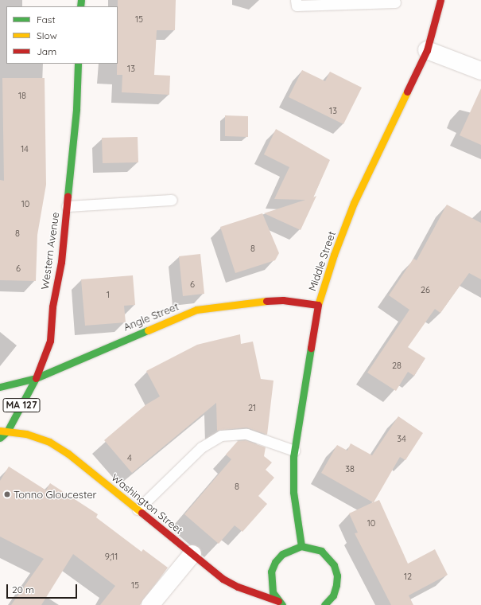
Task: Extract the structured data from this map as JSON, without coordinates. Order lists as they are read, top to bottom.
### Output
{
  "streets": {
    "main road": [
      "Western Avenue",
      "Middle Street",
      "Angle Street",
      "MA 127",
      "Washington Street"
    ]
  },
  "crossings": [
    ["Western Avenue", "Angle Street"],
    ["Western Avenue", "Washington Street"],
    ["Middle Street", "Angle Street"]
  ],
  "places": ["Tonno Gloucester"],
  "house_numbers": [
    "15",
    "13",
    "18",
    "13",
    "14",
    "10",
    "8",
    "8",
    "6",
    "6",
    "26",
    "1",
    "28",
    "21",
    "34",
    "4",
    "38",
    "8",
    "10",
    "9;11",
    "12",
    "15"
  ],
  "legend": ["Fast", "Slow", "Jam"],
  "scale_bar": "20 m"
}
